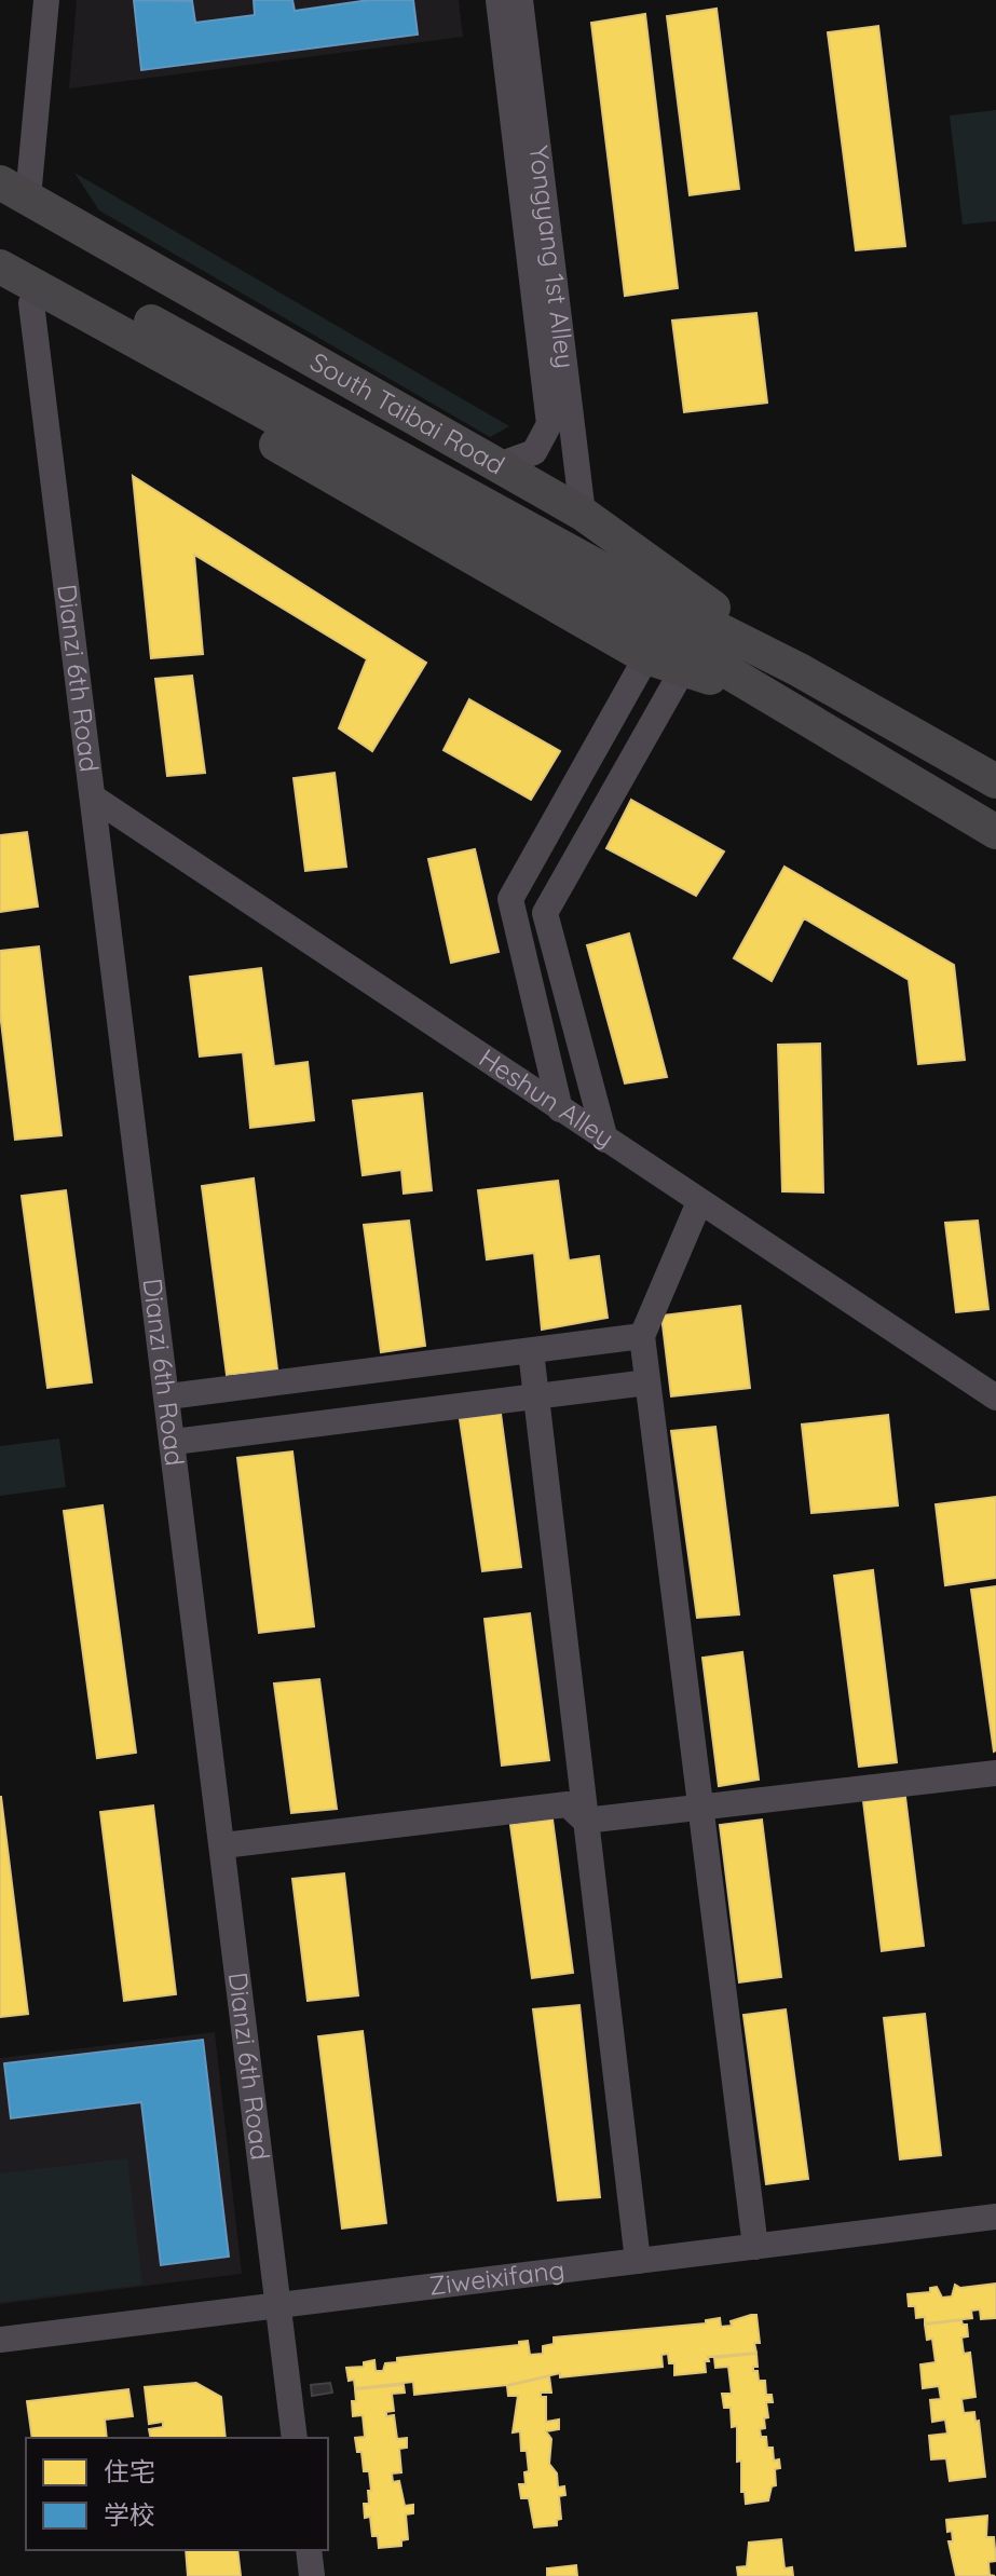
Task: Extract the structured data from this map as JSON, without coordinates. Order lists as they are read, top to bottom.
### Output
{
  "streets": {
    "main road": ["South Taibai Road"],
    "street": [
      "Yongyang 1st Alley",
      "Dianzi 6th Road",
      "Heshun Alley",
      "Ziweixifang"
    ]
  },
  "crossings": [
    ["Yongyang 1st Alley", "South Taibai Road"],
    ["South Taibai Road", "Dianzi 6th Road"],
    ["Dianzi 6th Road", "Heshun Alley"],
    ["Dianzi 6th Road", "Ziweixifang"]
  ],
  "legend": ["住宅", "学校"]
}
